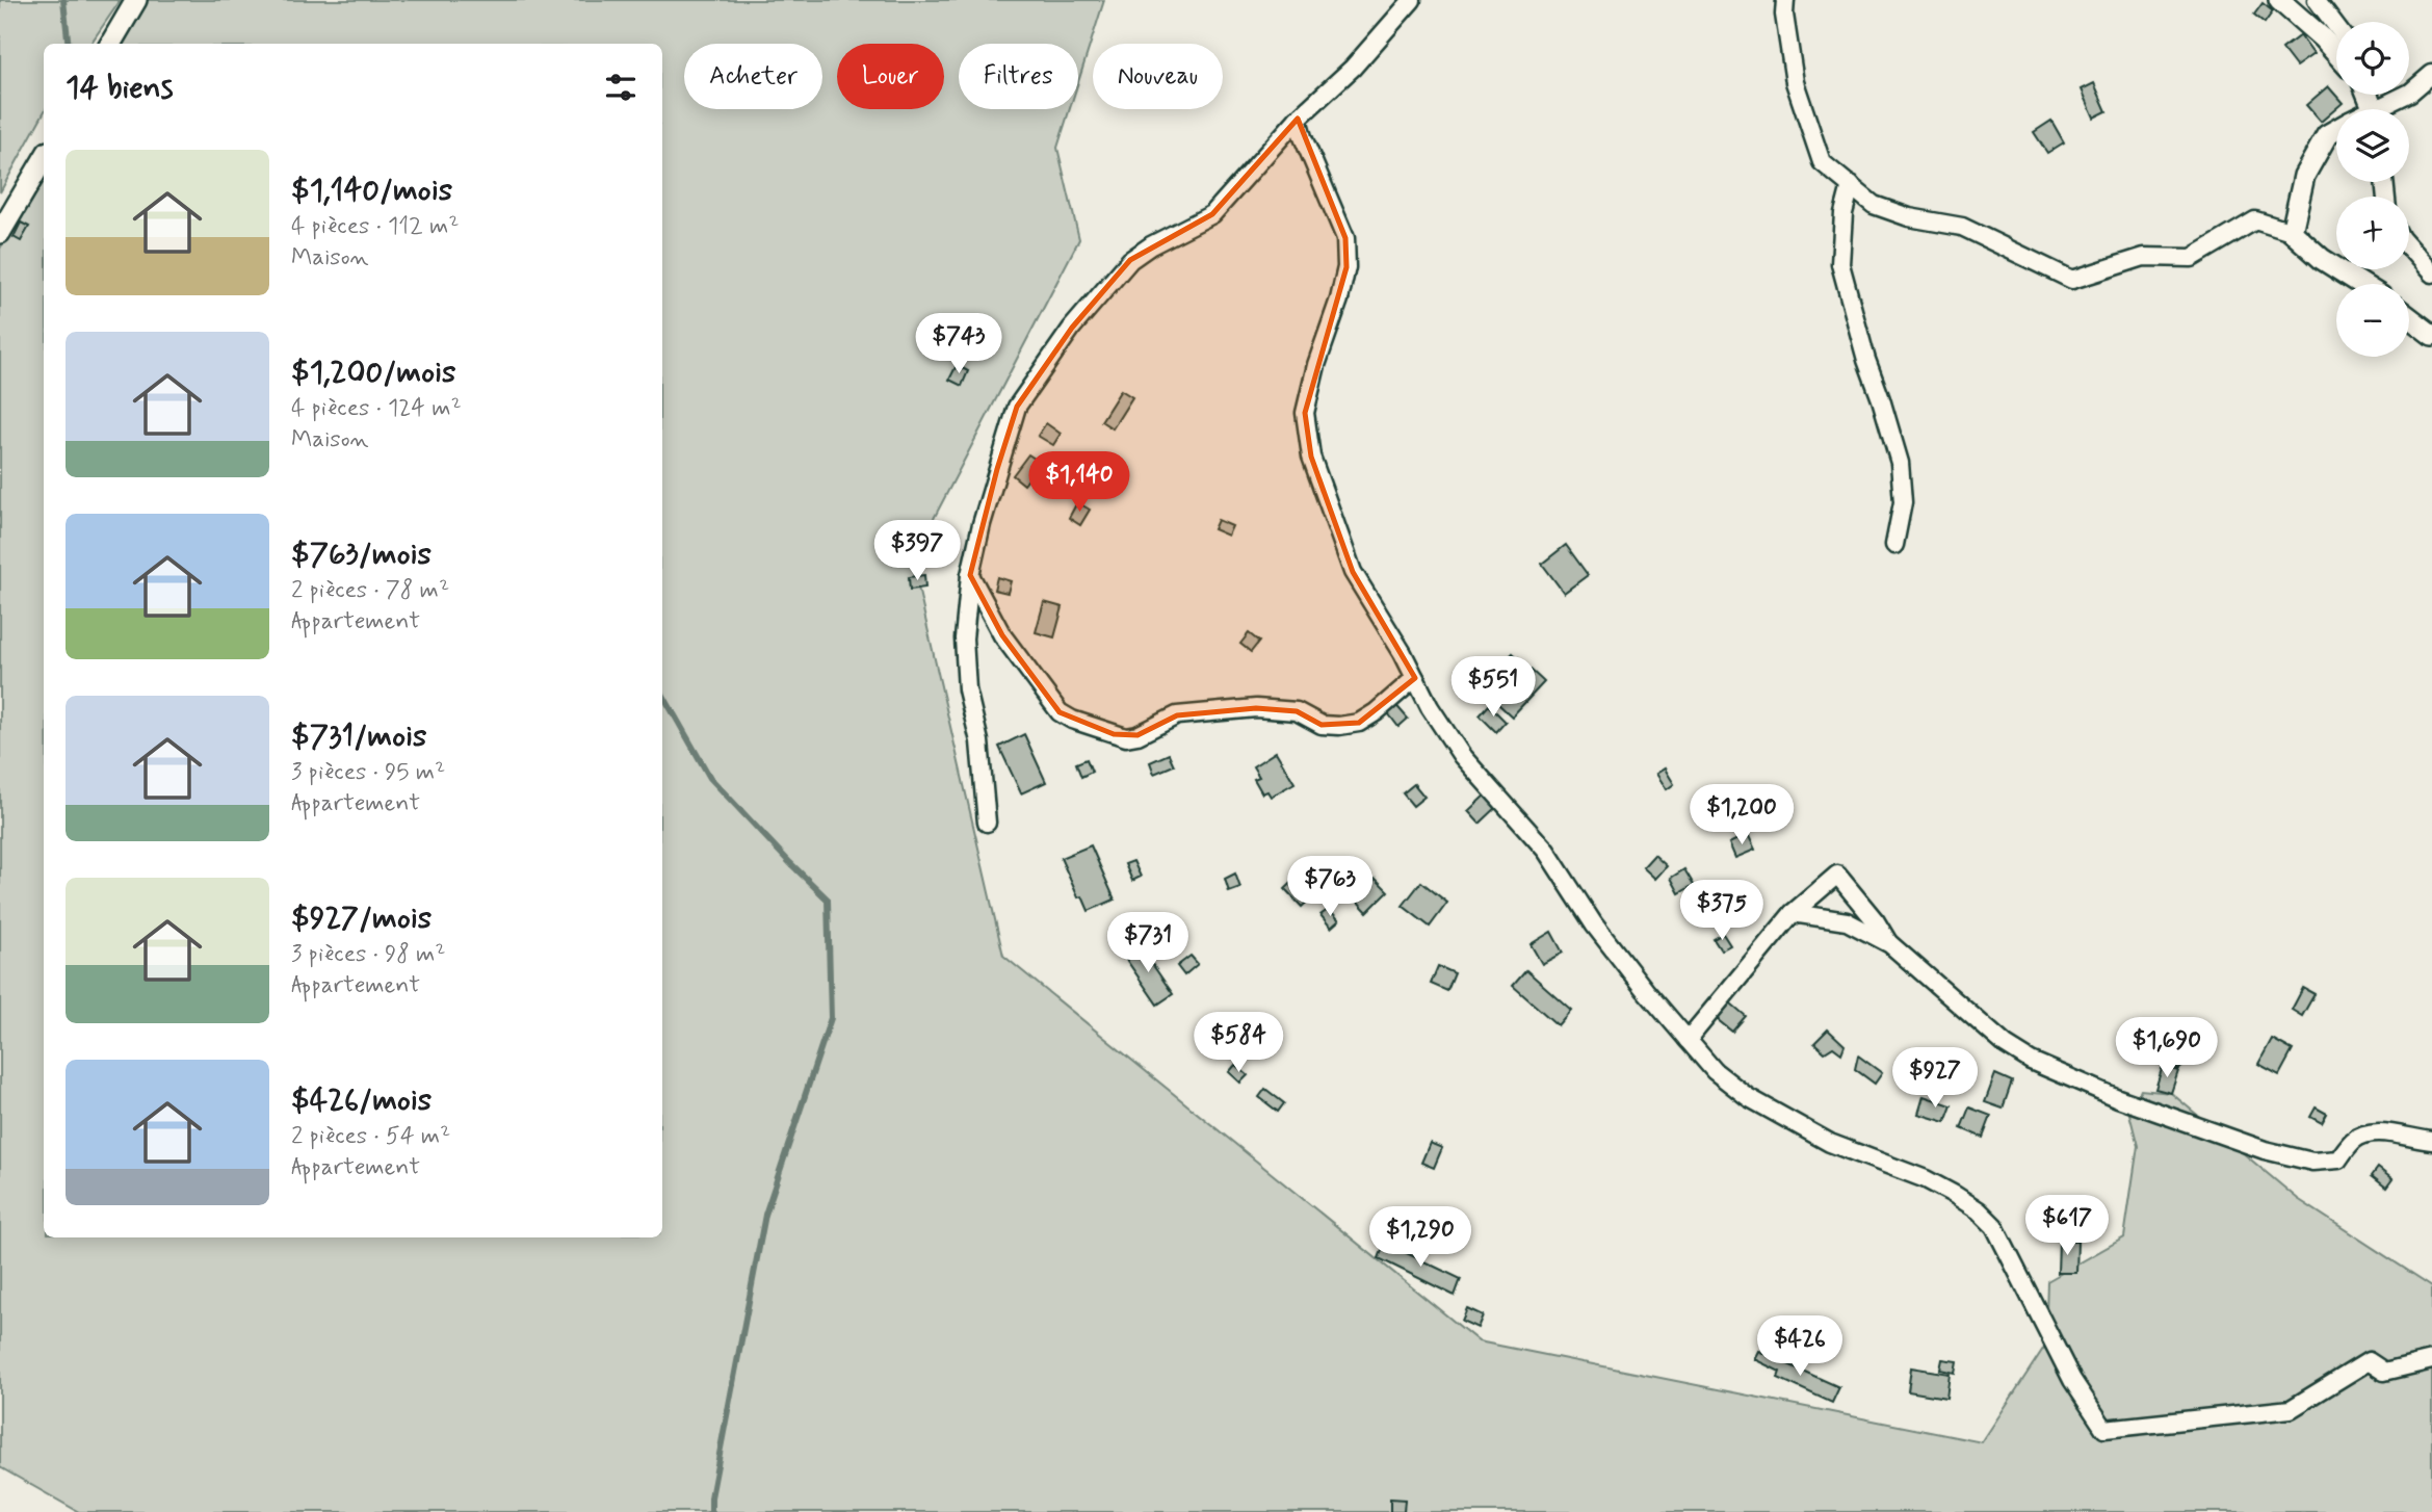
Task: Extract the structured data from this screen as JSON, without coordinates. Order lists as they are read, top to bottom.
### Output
{
  "page": {
    "map_buttons": ["+", "−"],
    "chip": [
      "Acheter",
      "Louer",
      "Filtres",
      "Nouveau"
    ],
    "heading": "14 biens",
    "list": [
      {
        "name": "$1,140/mois",
        "note": "4 pièces · 112 m² · Maison"
      },
      {
        "name": "$1,200/mois",
        "note": "4 pièces · 124 m² · Maison"
      },
      {
        "name": "$763/mois",
        "note": "2 pièces · 78 m² · Appartement"
      },
      {
        "name": "$731/mois",
        "note": "3 pièces · 95 m² · Appartement"
      },
      {
        "name": "$927/mois",
        "note": "3 pièces · 98 m² · Appartement"
      },
      {
        "name": "$426/mois",
        "note": "2 pièces · 54 m² · Appartement"
      }
    ],
    "price": [
      "$743",
      "$1,140",
      "$397",
      "$551",
      "$1,200",
      "$763",
      "$375",
      "$731",
      "$584",
      "$1,690",
      "$927",
      "$617",
      "$1,290",
      "$426"
    ]
  }
}
